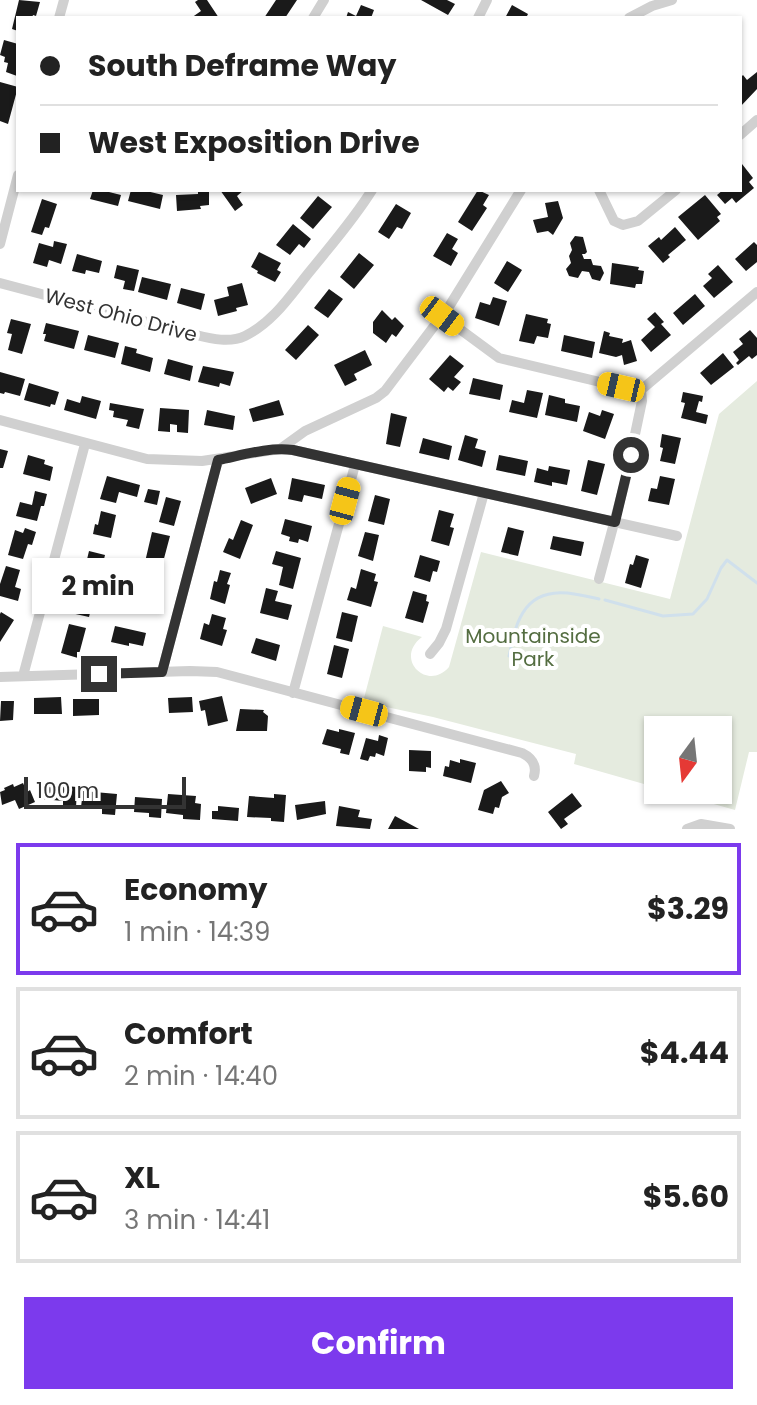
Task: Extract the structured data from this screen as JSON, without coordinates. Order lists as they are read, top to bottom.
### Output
{
  "streets": {
    "street": ["West Ohio Drive"]
  },
  "parks": ["Mountainside Park"],
  "scale_bar": "100 m",
  "north": "bottom",
  "page": {
    "banner": ["South Deframe Way", "West Exposition Drive"],
    "bubble": "2 min",
    "scale": "100 m",
    "list": [
      {
        "name": "Economy",
        "note": "1 min · 14:39",
        "value": "$3.29"
      },
      {
        "name": "Comfort",
        "note": "2 min · 14:40",
        "value": "$4.44"
      },
      {
        "name": "XL",
        "note": "3 min · 14:41",
        "value": "$5.60"
      }
    ],
    "buttons": "Confirm"
  }
}
